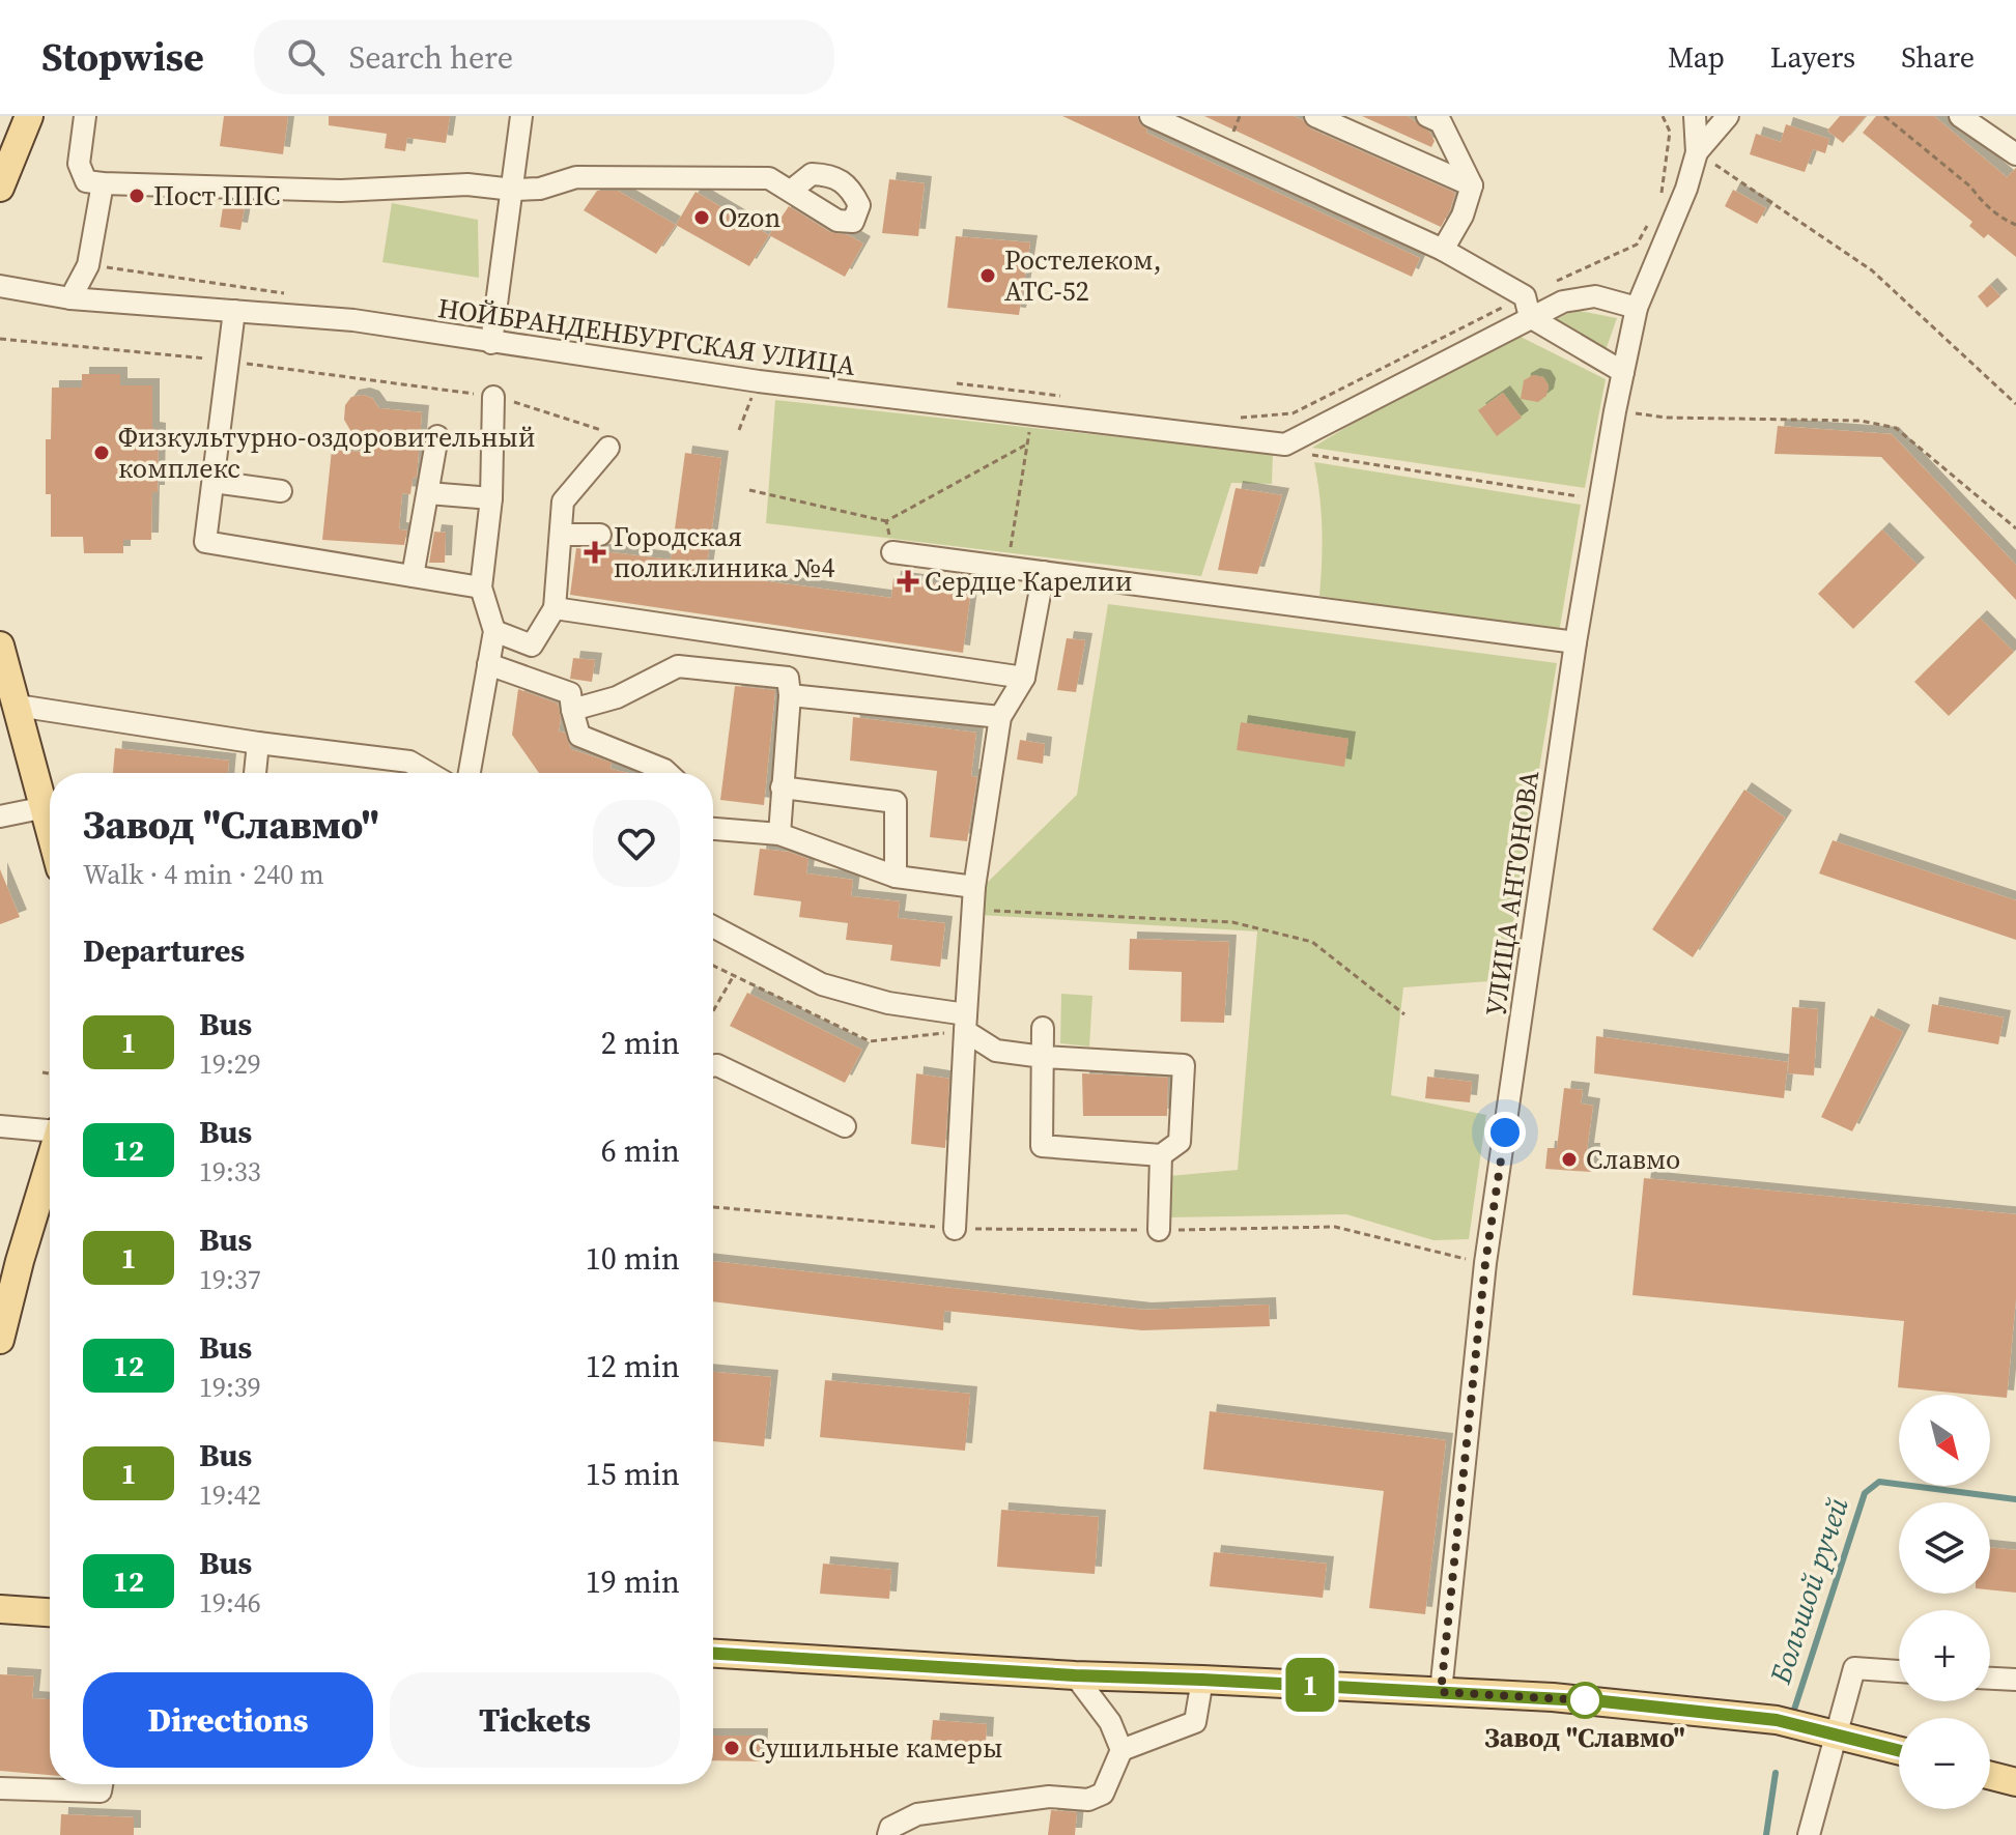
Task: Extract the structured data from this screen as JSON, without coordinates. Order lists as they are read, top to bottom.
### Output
{
  "streets": {
    "street": ["НОЙБРАНДЕНБУРГСКАЯ УЛИЦА", "УЛИЦА АНТОНОВА"]
  },
  "water": ["Большой ручей"],
  "places": {
    "other": [
      "Пост ППС",
      "Ozon",
      "Ростелеком, АТС-52",
      "Физкультурно-оздоровительный комплекс",
      "Славмо",
      "Завод \"Славмо\"",
      "Сушильные камеры"
    ],
    "health": ["Городская поликлиника №4", "Сердце Карелии"]
  },
  "lines": ["bus line 1"],
  "north": "bottom right",
  "page": {
    "header": "Stopwise",
    "search": "Search here",
    "nav": ["Map", "Layers", "Share"],
    "on_map": "1",
    "heading": [
      ["Завод \"Славмо\"", "Walk · 4 min · 240 m"],
      "Departures"
    ],
    "list": [
      {
        "mark": "1",
        "name": "Bus",
        "note": "19:29",
        "value": "2 min"
      },
      {
        "mark": "12",
        "name": "Bus",
        "note": "19:33",
        "value": "6 min"
      },
      {
        "mark": "1",
        "name": "Bus",
        "note": "19:37",
        "value": "10 min"
      },
      {
        "mark": "12",
        "name": "Bus",
        "note": "19:39",
        "value": "12 min"
      },
      {
        "mark": "1",
        "name": "Bus",
        "note": "19:42",
        "value": "15 min"
      },
      {
        "mark": "12",
        "name": "Bus",
        "note": "19:46",
        "value": "19 min"
      }
    ],
    "map_buttons": ["+", "−"],
    "buttons": ["Directions", "Tickets"]
  }
}
